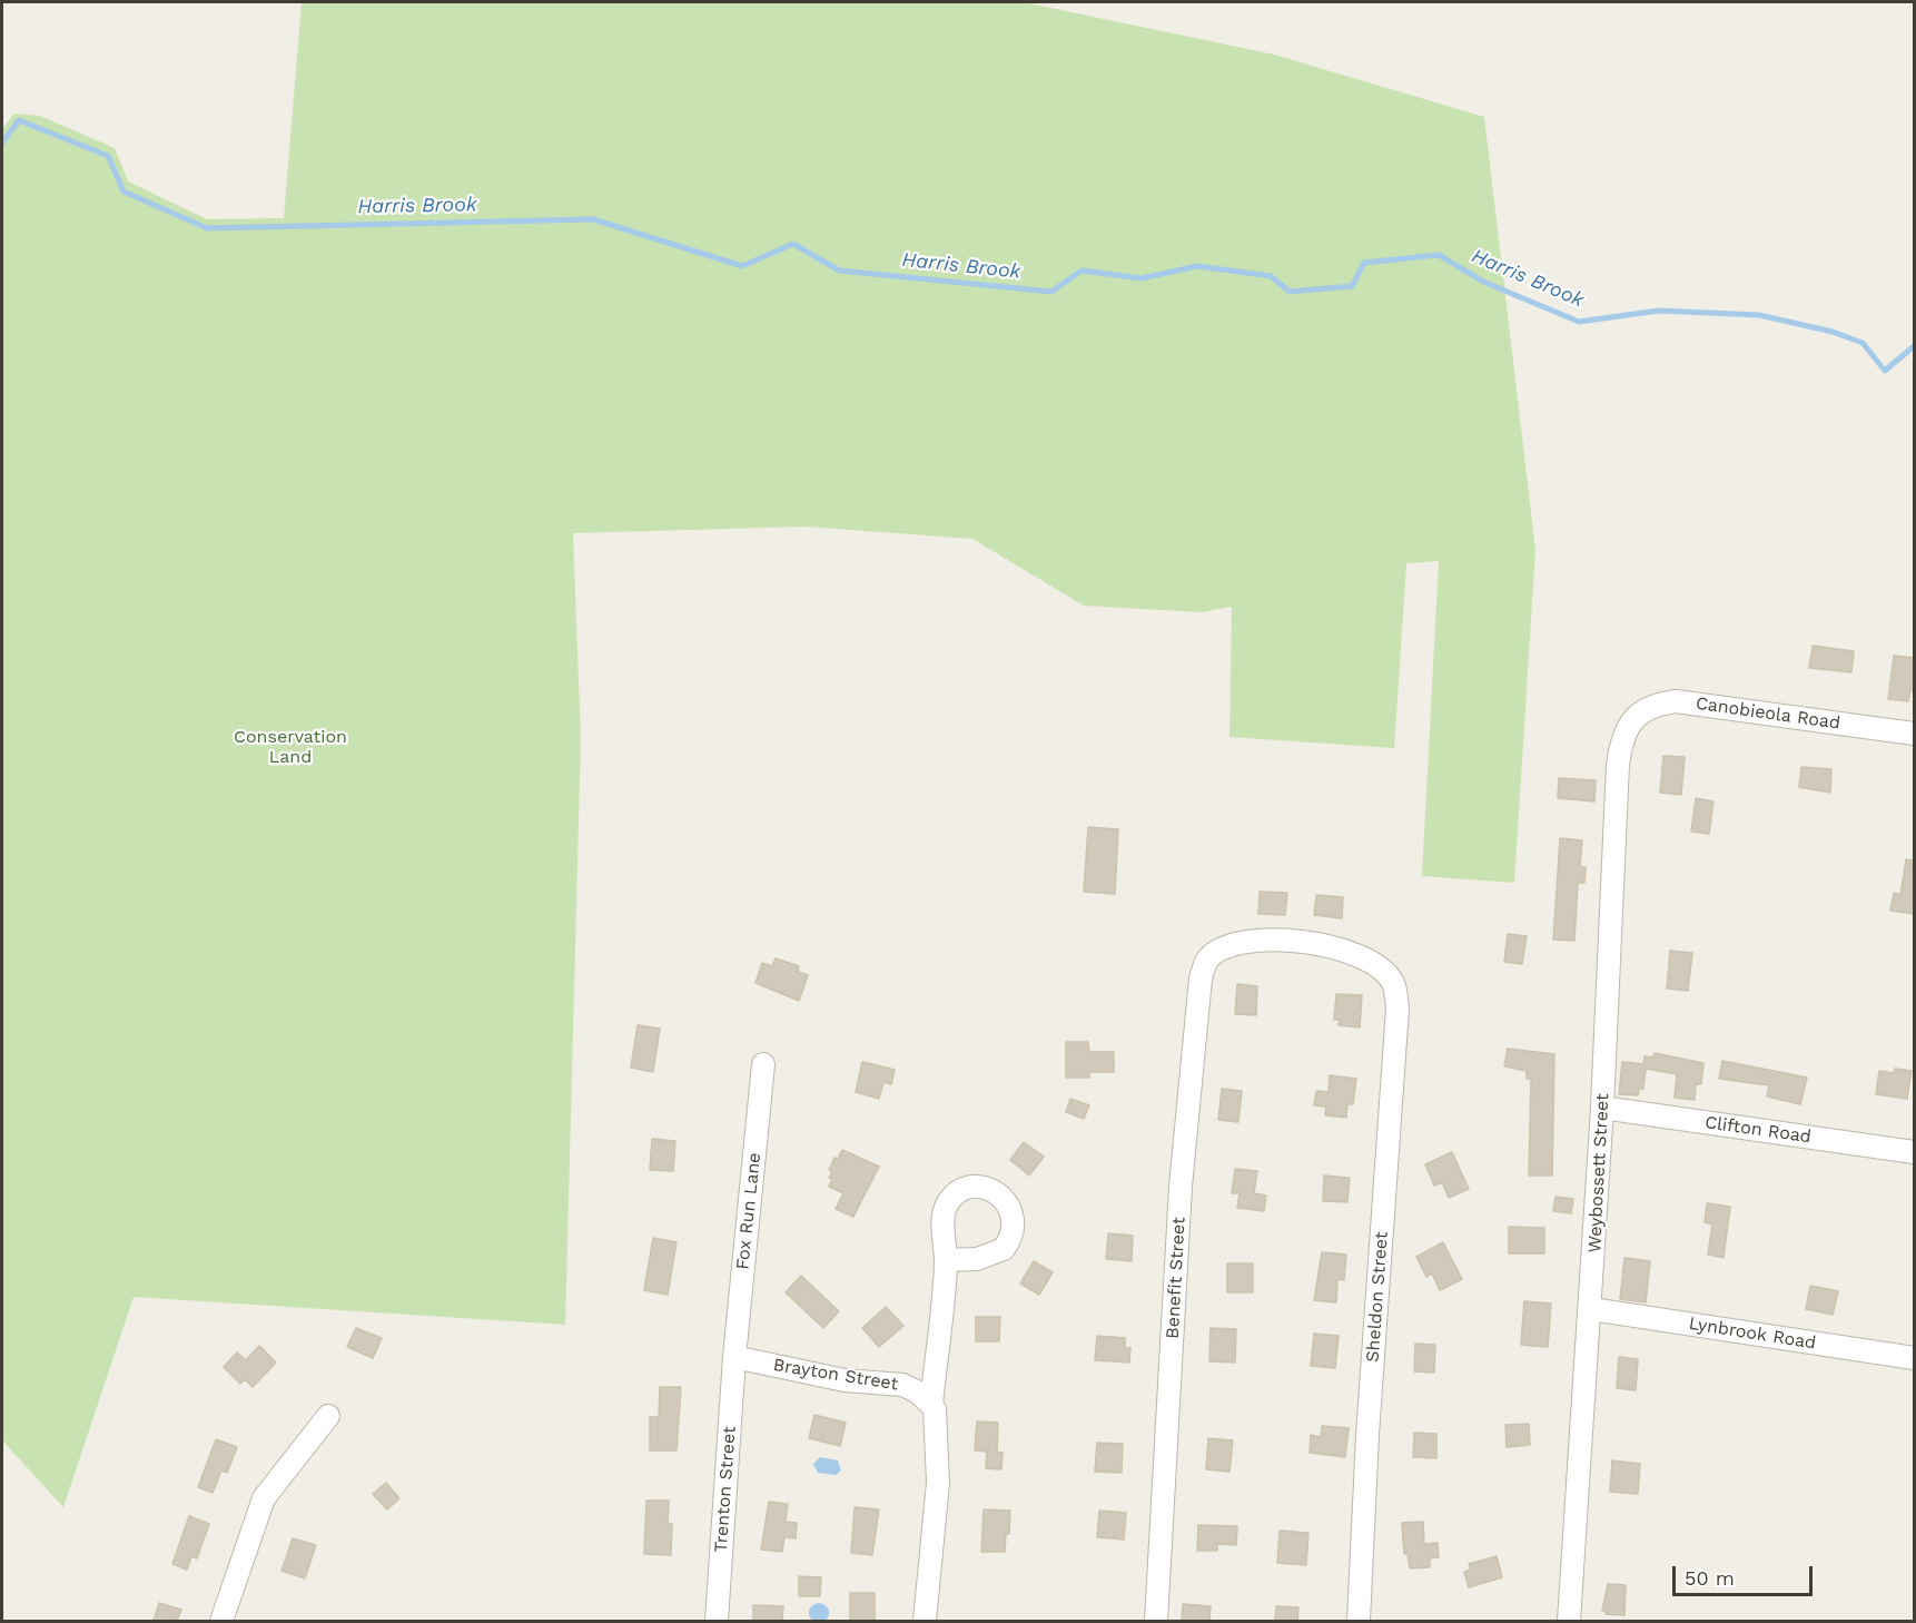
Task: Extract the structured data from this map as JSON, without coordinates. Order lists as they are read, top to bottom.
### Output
{
  "streets": {
    "street": [
      "Canobieola Road",
      "Clifton Road",
      "Weybossett Street",
      "Fox Run Lane",
      "Benefit Street",
      "Sheldon Street",
      "Lynbrook Road",
      "Brayton Street",
      "Trenton Street"
    ]
  },
  "crossings": [
    ["Canobieola Road", "Weybossett Street"],
    ["Clifton Road", "Weybossett Street"],
    ["Weybossett Street", "Lynbrook Road"],
    ["Fox Run Lane", "Brayton Street"],
    ["Fox Run Lane", "Trenton Street"],
    ["Benefit Street", "Sheldon Street"],
    ["Brayton Street", "Trenton Street"]
  ],
  "water": ["Harris Brook"],
  "parks": ["Conservation Land"],
  "scale_bar": "50 m"
}
